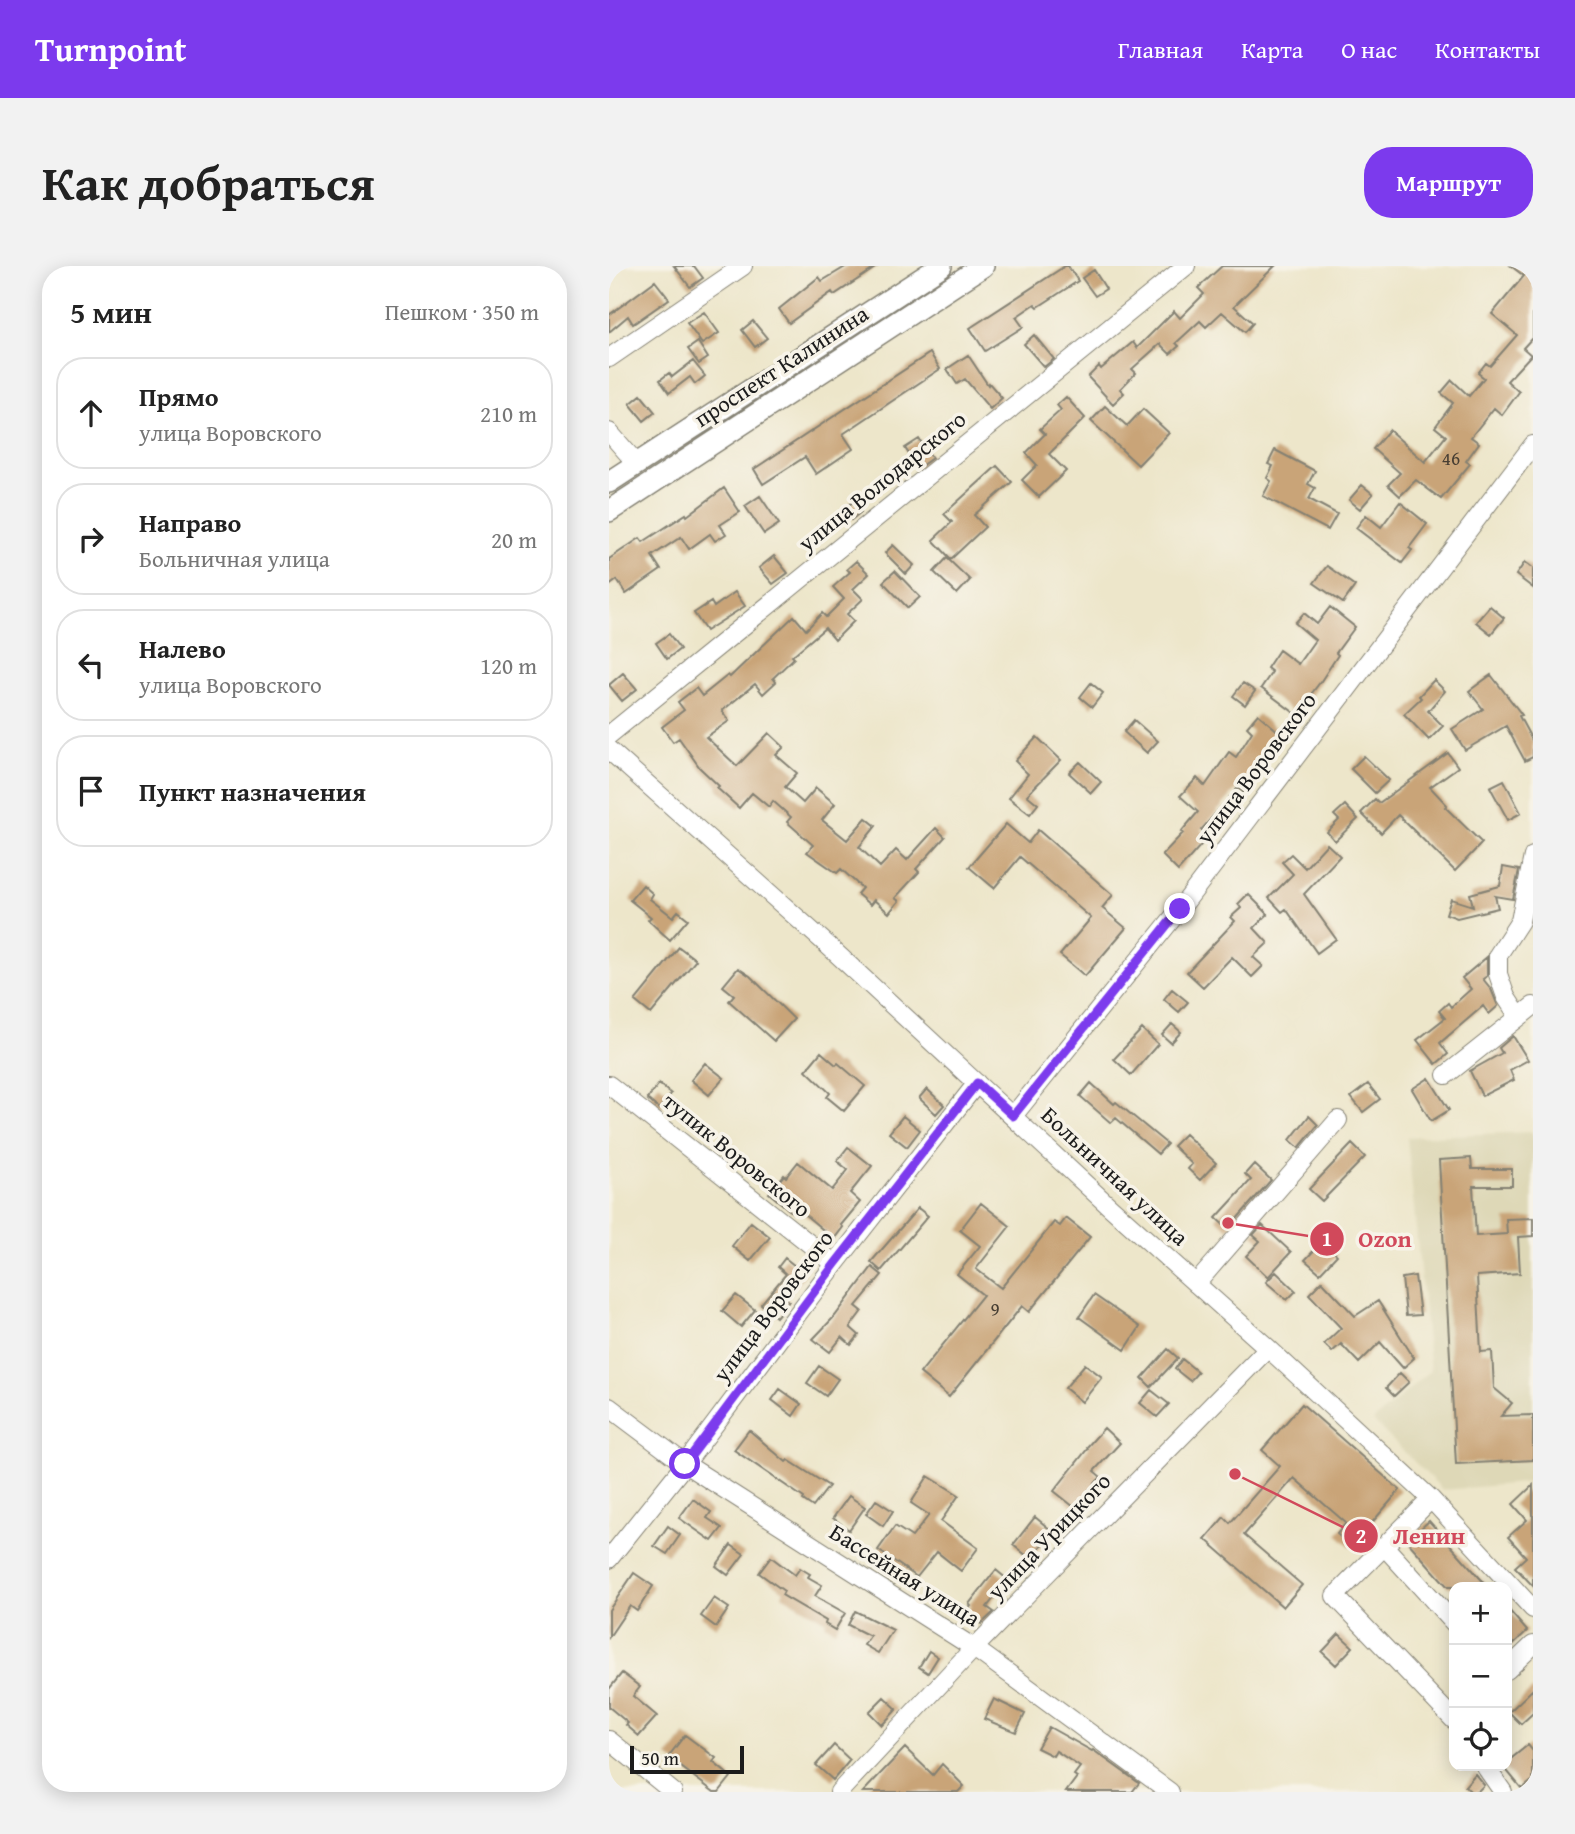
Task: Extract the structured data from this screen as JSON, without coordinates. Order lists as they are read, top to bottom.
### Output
{
  "streets": {
    "main road": ["проспект Калинина"],
    "street": [
      "улица Володарского",
      "улица Воровского",
      "тупик Воровского",
      "Больничная улица",
      "улица Урицкого",
      "Бассейная улица"
    ]
  },
  "crossings": [
    ["улица Воровского", "тупик Воровского"],
    ["улица Воровского", "Больничная улица"],
    ["улица Воровского", "Бассейная улица"],
    ["Больничная улица", "улица Урицкого"],
    ["улица Урицкого", "Бассейная улица"]
  ],
  "places": ["Ozon", "Ленин"],
  "house_numbers": ["46", "9"],
  "scale_bar": "50 m",
  "page": {
    "header": "Turnpoint",
    "nav": [
      "Главная",
      "Карта",
      "О нас",
      "Контакты"
    ],
    "title": "Как добраться",
    "buttons": "Маршрут",
    "heading": ["5 мин", "Пешком · 350 m"],
    "list": [
      ["Прямо", "улица Воровского", "210 m"],
      ["Направо", "Больничная улица", "20 m"],
      ["Налево", "улица Воровского", "120 m"],
      "Пункт назначения"
    ],
    "map_buttons": ["+", "−"],
    "scale": "50 m"
  }
}
